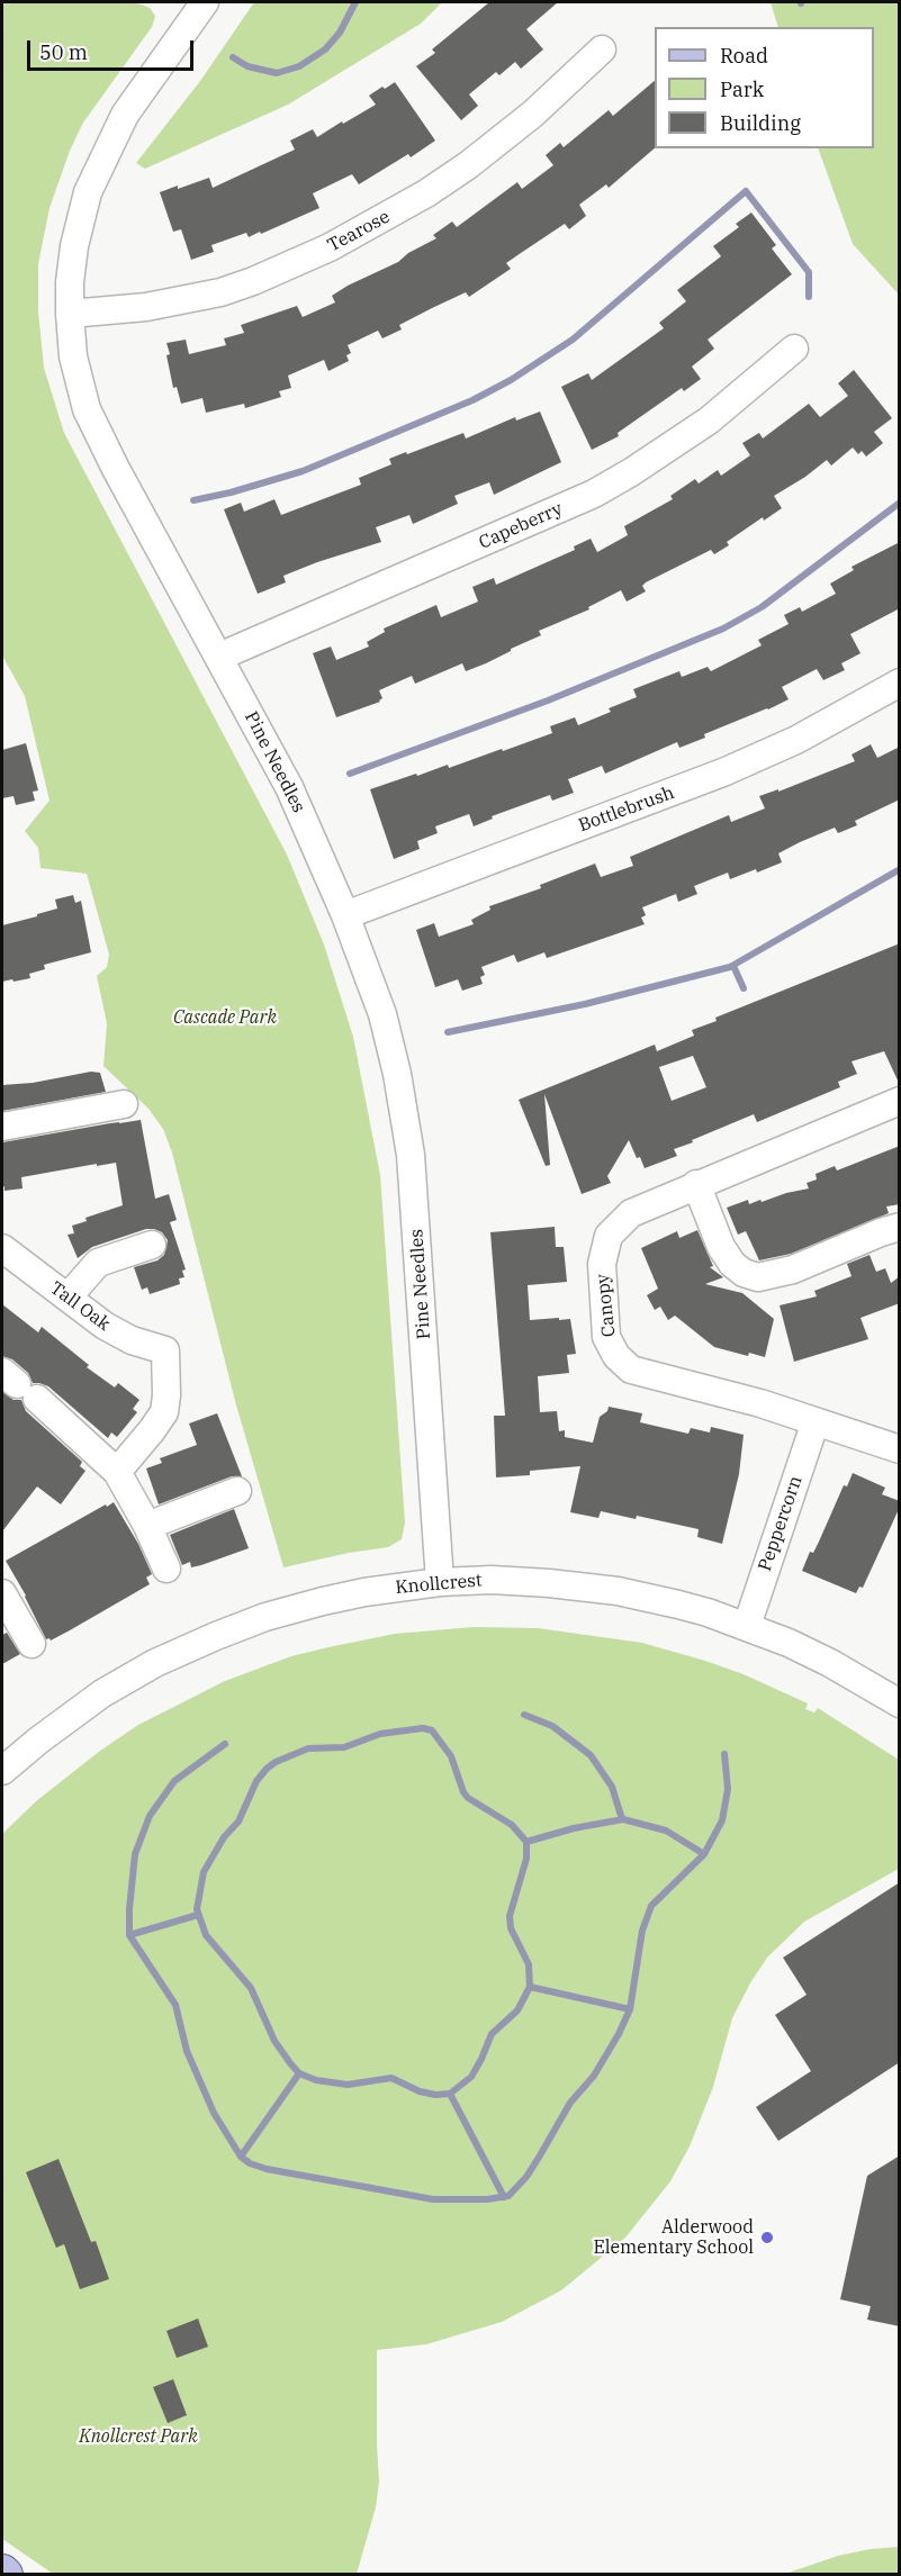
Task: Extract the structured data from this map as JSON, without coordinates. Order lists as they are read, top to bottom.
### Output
{
  "streets": {
    "street": [
      "Tearose",
      "Capeberry",
      "Pine Needles",
      "Bottlebrush",
      "Canopy",
      "Tall Oak",
      "Peppercorn",
      "Knollcrest"
    ]
  },
  "crossings": [
    ["Tearose", "Pine Needles"],
    ["Capeberry", "Pine Needles"],
    ["Pine Needles", "Bottlebrush"],
    ["Pine Needles", "Knollcrest"],
    ["Canopy", "Peppercorn"],
    ["Peppercorn", "Knollcrest"]
  ],
  "parks": ["Cascade Park", "Knollcrest Park"],
  "places": ["Alderwood Elementary School"],
  "legend": ["Road", "Park", "Building"],
  "scale_bar": "50 m"
}
